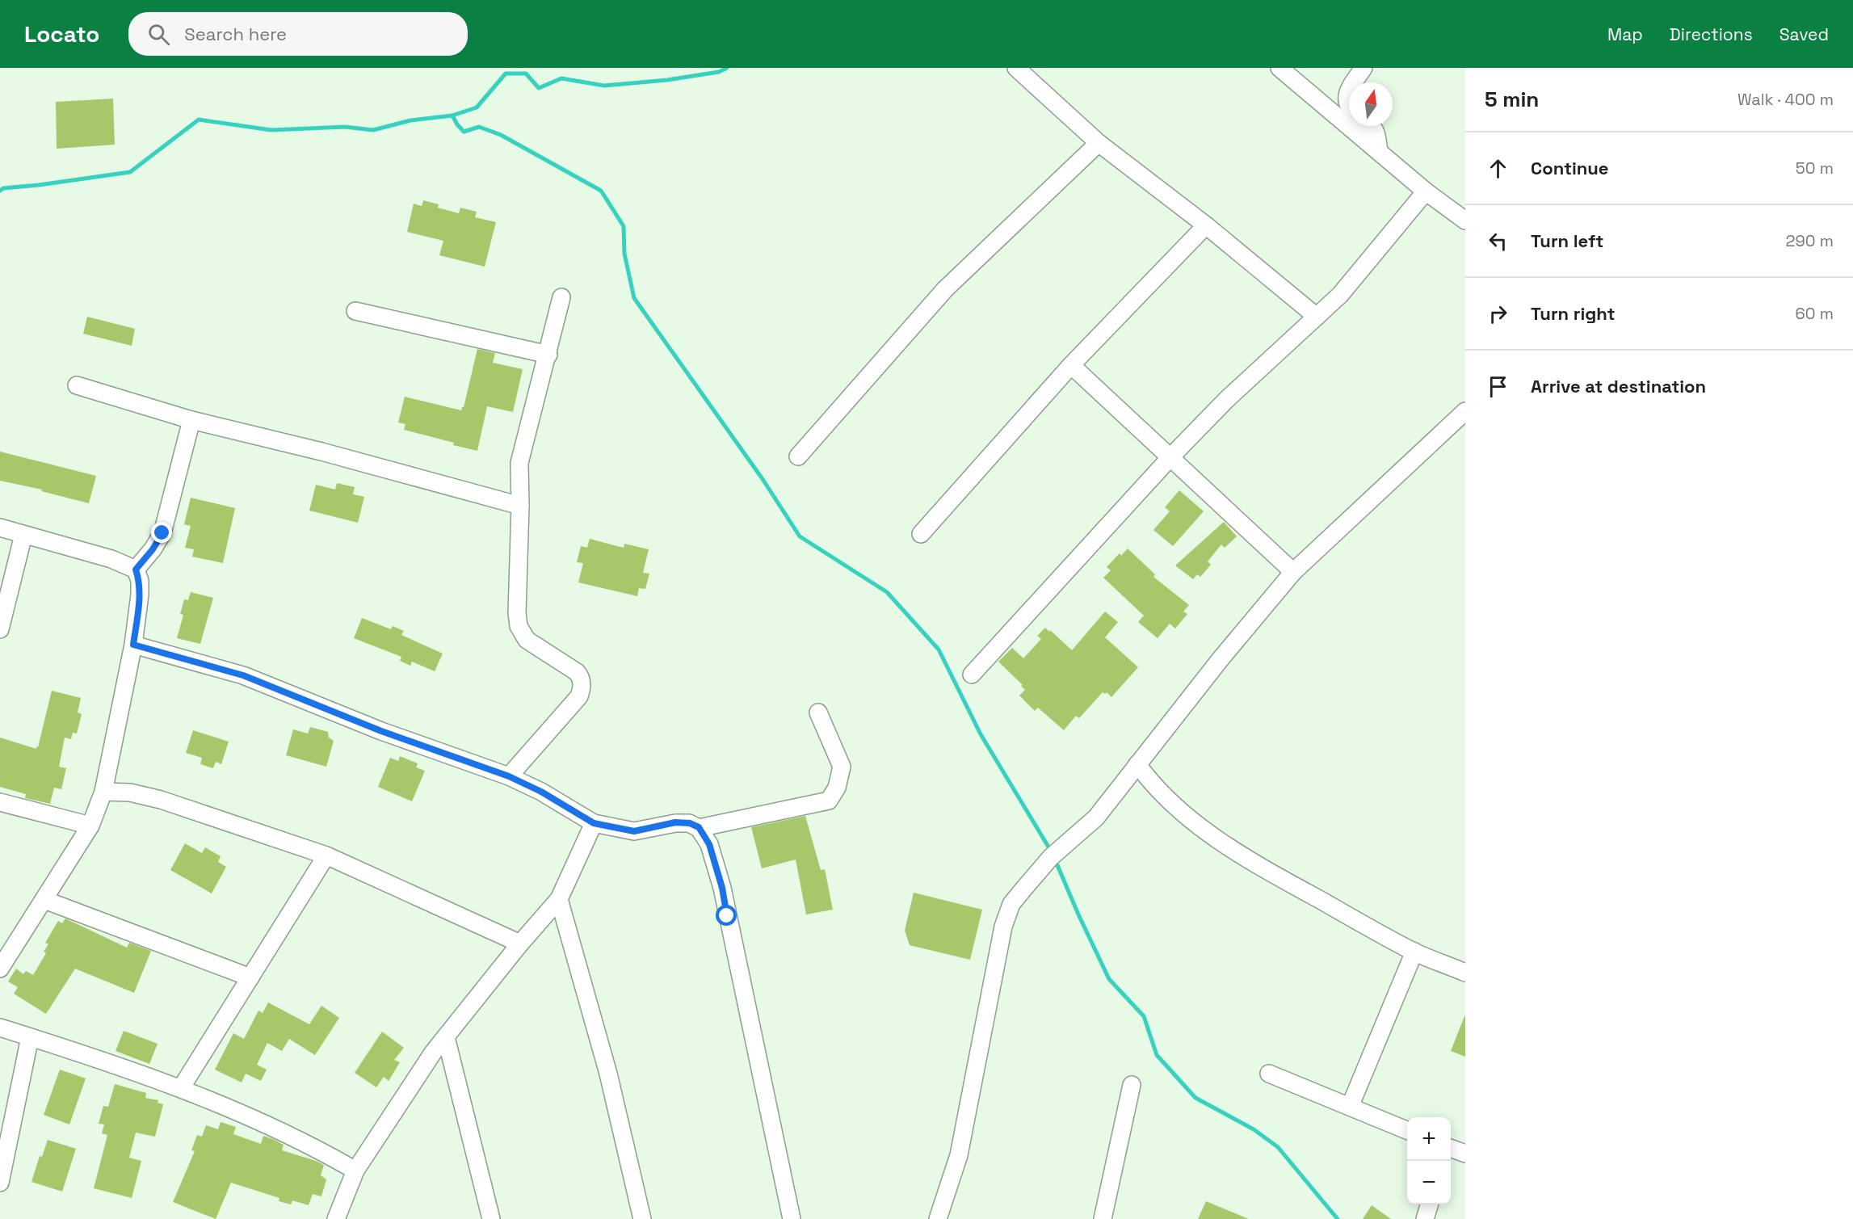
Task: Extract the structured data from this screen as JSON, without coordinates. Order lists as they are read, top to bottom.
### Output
{
  "north": "top",
  "page": {
    "header": "Locato",
    "search": "Search here",
    "nav": ["Map", "Directions", "Saved"],
    "heading": ["5 min", "Walk · 400 m"],
    "list": [
      ["Continue", "50 m"],
      ["Turn left", "290 m"],
      ["Turn right", "60 m"],
      "Arrive at destination"
    ],
    "map_buttons": ["+", "−"]
  }
}
